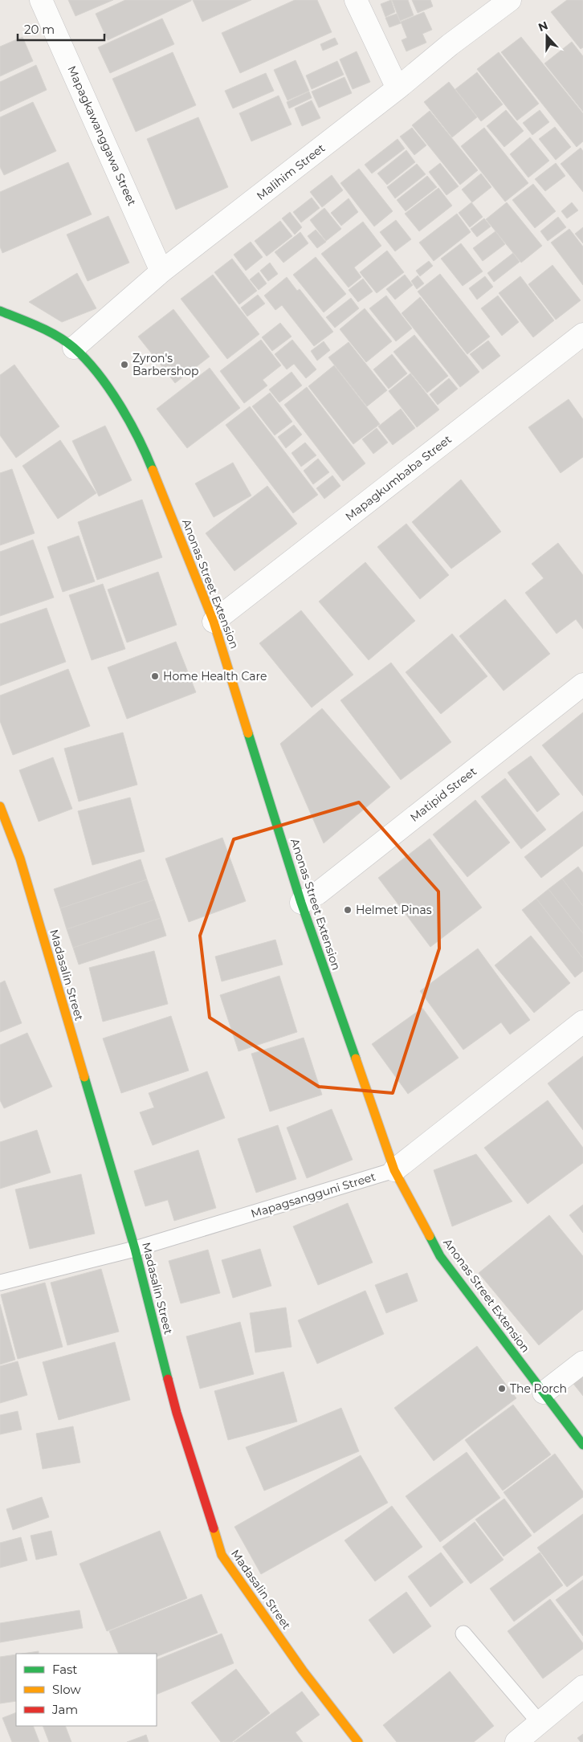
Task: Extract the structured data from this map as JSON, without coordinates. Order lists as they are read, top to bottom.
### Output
{
  "streets": {
    "street": [
      "Mapagkawanggawa Street",
      "Malihim Street",
      "Mapagkumbaba Street",
      "Anonas Street Extension",
      "Matipid Street",
      "Madasalin Street",
      "Mapagsangguni Street"
    ]
  },
  "crossings": [
    ["Mapagkawanggawa Street", "Malihim Street"],
    ["Malihim Street", "Anonas Street Extension"],
    ["Mapagkumbaba Street", "Anonas Street Extension"],
    ["Anonas Street Extension", "Matipid Street"],
    ["Anonas Street Extension", "Mapagsangguni Street"],
    ["Madasalin Street", "Mapagsangguni Street"]
  ],
  "places": [
    "Zyron's Barbershop",
    "Home Health Care",
    "Helmet Pinas",
    "The Porch"
  ],
  "legend": ["Fast", "Slow", "Jam"],
  "scale_bar": "20 m",
  "north": "top"
}
